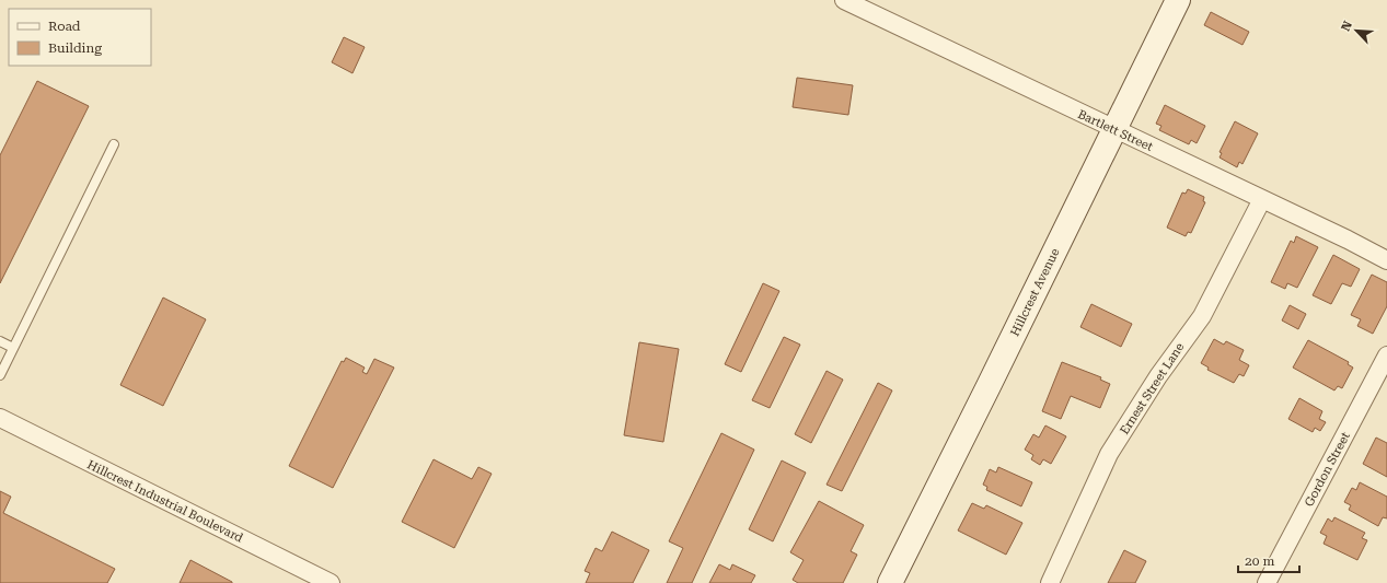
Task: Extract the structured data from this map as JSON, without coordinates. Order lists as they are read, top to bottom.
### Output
{
  "streets": {
    "street": [
      "Bartlett Street",
      "Hillcrest Avenue",
      "Ernest Street Lane",
      "Gordon Street",
      "Hillcrest Industrial Boulevard"
    ]
  },
  "crossings": [
    ["Bartlett Street", "Hillcrest Avenue"],
    ["Bartlett Street", "Ernest Street Lane"]
  ],
  "legend": ["Road", "Building"],
  "scale_bar": "20 m",
  "north": "top left"
}
